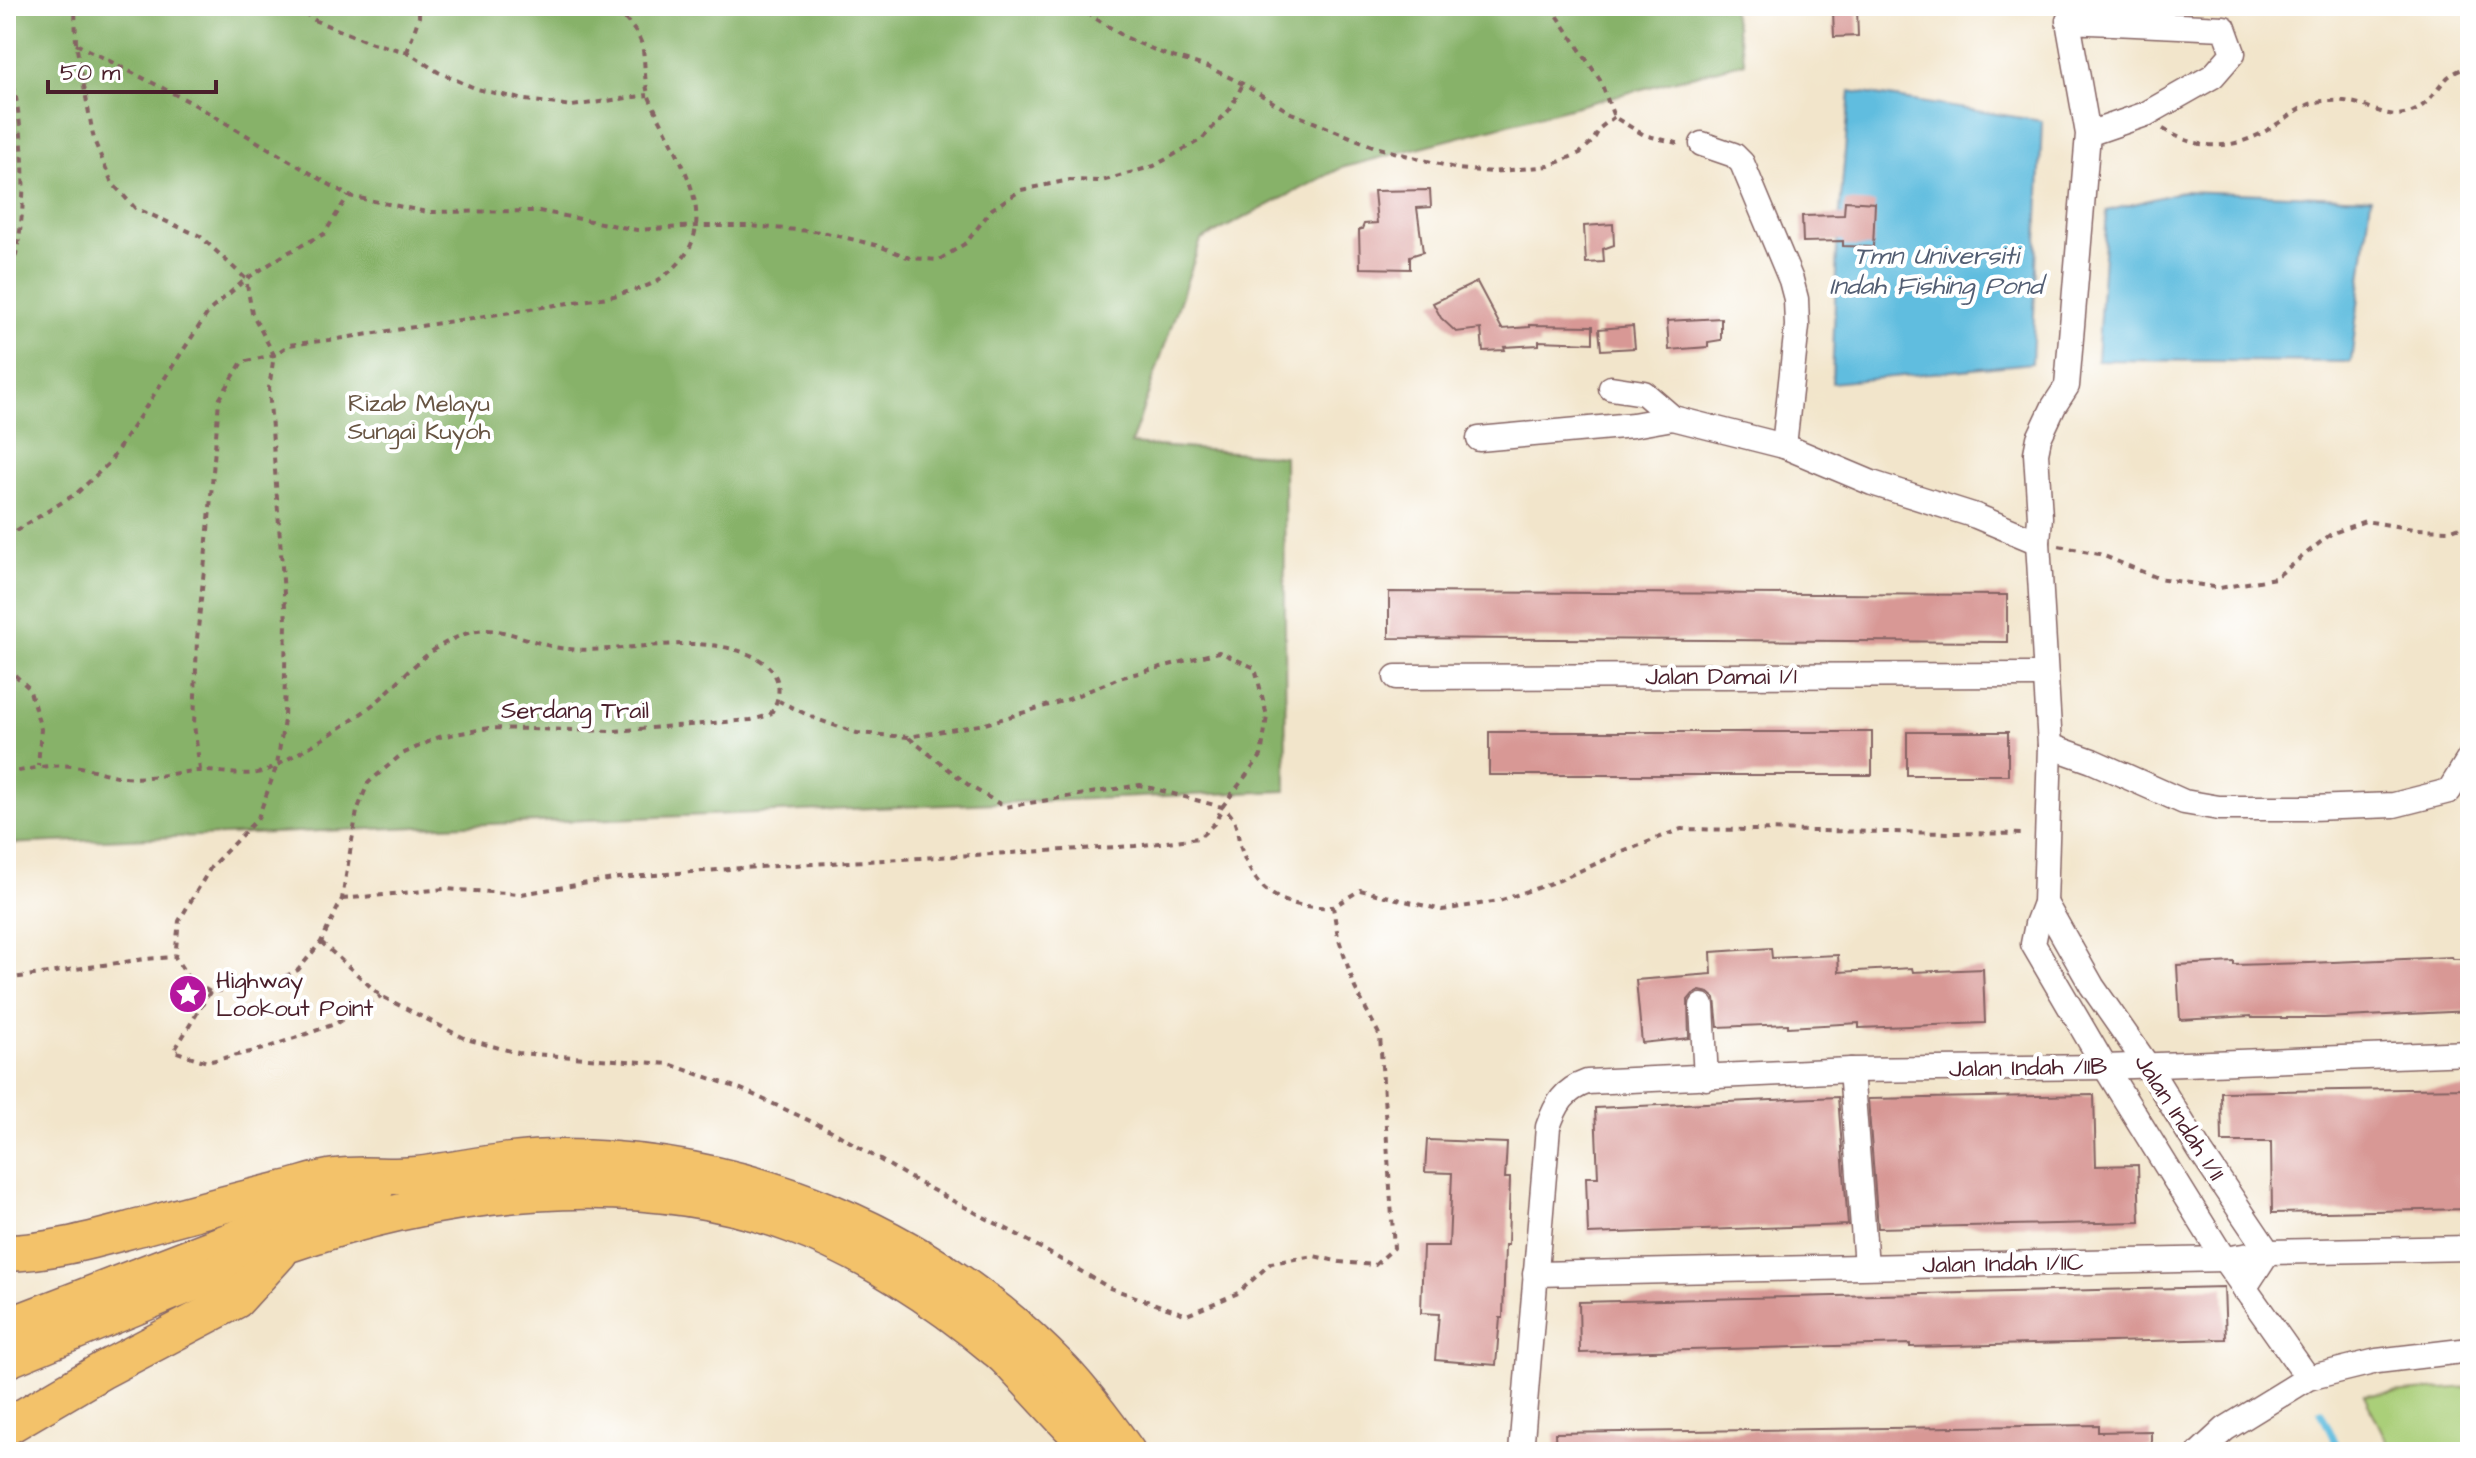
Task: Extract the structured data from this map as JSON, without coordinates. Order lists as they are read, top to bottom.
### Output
{
  "streets": {
    "street": [
      "Jalan Damai 1/1",
      "Jalan Indah /11B",
      "Jalan Indah 1/11",
      "Jalan Indah 1/11C"
    ],
    "path": ["Serdang Trail"]
  },
  "crossings": [
    ["Jalan Damai 1/1", "Jalan Indah 1/11"],
    ["Jalan Indah /11B", "Jalan Indah 1/11"],
    ["Jalan Indah /11B", "Jalan Indah 1/11C"],
    ["Jalan Indah 1/11", "Jalan Indah 1/11C"]
  ],
  "water": ["Tmn Universiti Indah Fishing Pond"],
  "parks": ["Rizab Melayu Sungai Kuyoh"],
  "places": {
    "place": ["Highway Lookout Point"]
  },
  "scale_bar": "50 m"
}
